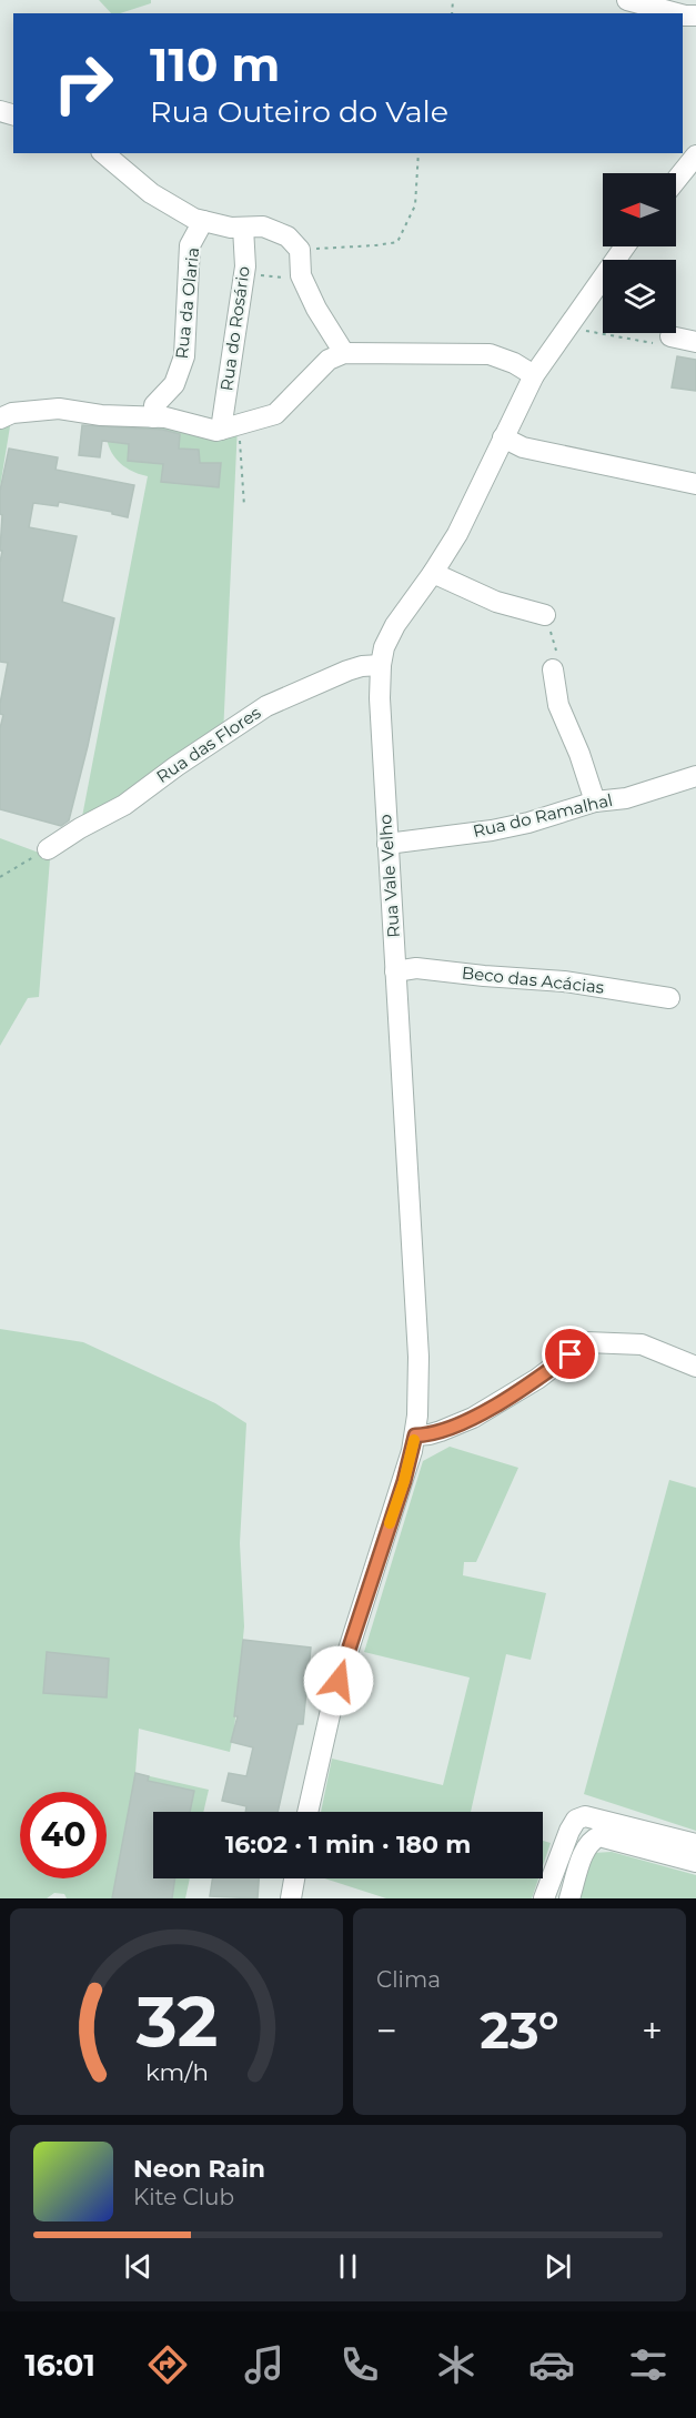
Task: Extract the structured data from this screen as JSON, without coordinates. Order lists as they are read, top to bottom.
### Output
{
  "streets": {
    "street": [
      "Rua da Olaria",
      "Rua do Rosário",
      "Rua das Flores",
      "Rua do Ramalhal",
      "Rua Vale Velho",
      "Beco das Acácias"
    ]
  },
  "crossings": [
    ["Rua das Flores", "Rua Vale Velho"],
    ["Rua do Ramalhal", "Rua Vale Velho"],
    ["Rua Vale Velho", "Beco das Acácias"]
  ],
  "north": "left",
  "page": {
    "turn": ["110 m", "Rua Outeiro do Vale"],
    "limit": "40",
    "trip": "16:02 · 1 min · 180 m",
    "tile": "Clima",
    "heat": ["−", "23°", "+"],
    "song": ["Neon Rain", "Kite Club"],
    "tabs": "16:01",
    "gauge": ["32", "km/h"]
  }
}
